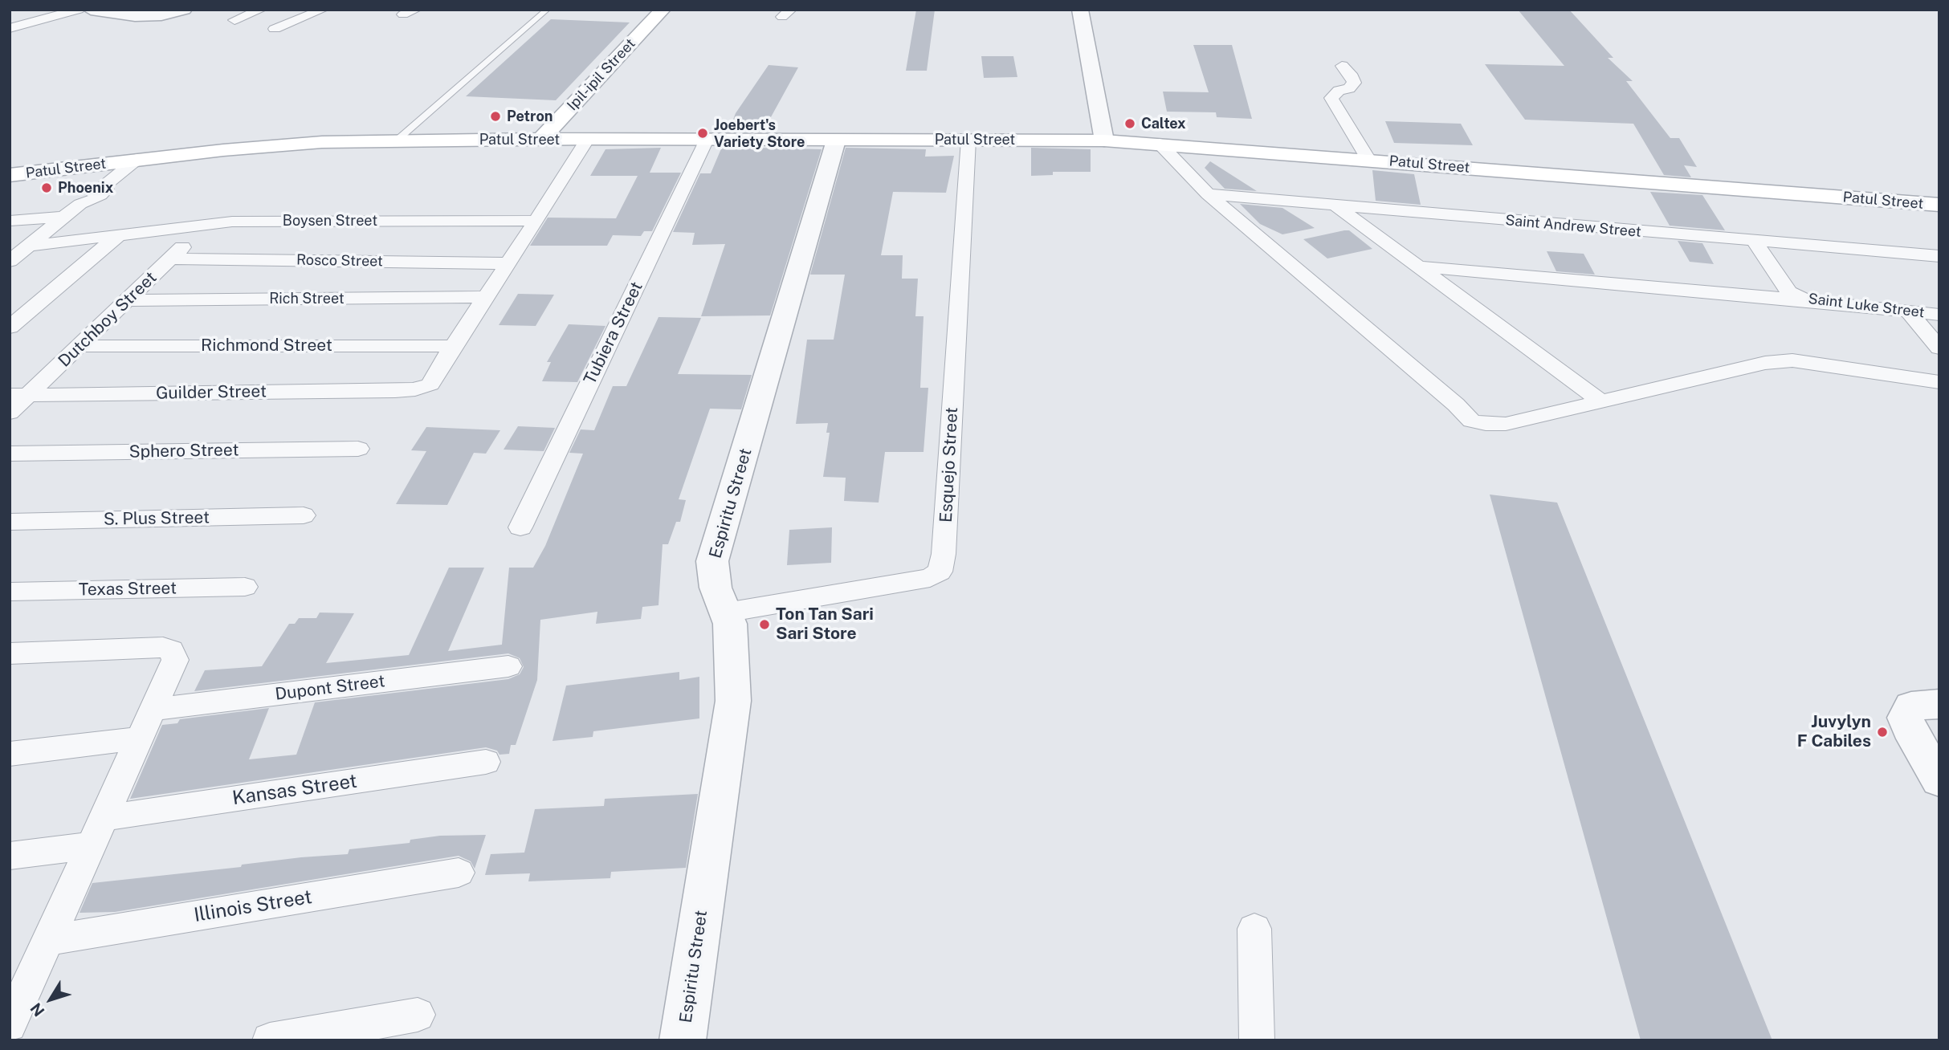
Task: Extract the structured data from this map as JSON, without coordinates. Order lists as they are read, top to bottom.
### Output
{
  "streets": {
    "main road": ["Ipil-ipil Street", "Patul Street"],
    "street": [
      "Boysen Street",
      "Saint Andrew Street",
      "Rosco Street",
      "Rich Street",
      "Saint Luke Street",
      "Dutchboy Street",
      "Tubiera Street",
      "Richmond Street",
      "Guilder Street",
      "Sphero Street",
      "Esquejo Street",
      "Espiritu Street",
      "S. Plus Street",
      "Texas Street",
      "Dupont Street",
      "Kansas Street",
      "Illinois Street"
    ]
  },
  "crossings": [
    ["Ipil-ipil Street", "Patul Street"],
    ["Patul Street", "Tubiera Street"],
    ["Patul Street", "Esquejo Street"],
    ["Patul Street", "Espiritu Street"],
    ["Boysen Street", "Dutchboy Street"],
    ["Saint Andrew Street", "Saint Luke Street"],
    ["Rosco Street", "Dutchboy Street"],
    ["Rich Street", "Dutchboy Street"],
    ["Dutchboy Street", "Richmond Street"],
    ["Dutchboy Street", "Guilder Street"],
    ["Richmond Street", "Guilder Street"],
    ["Esquejo Street", "Espiritu Street"]
  ],
  "places": [
    "Petron",
    "Caltex",
    "Joebert's Variety Store",
    "Phoenix",
    "Ton Tan Sari Sari Store",
    "Juvylyn F Cabiles"
  ],
  "north": "bottom left"
}
